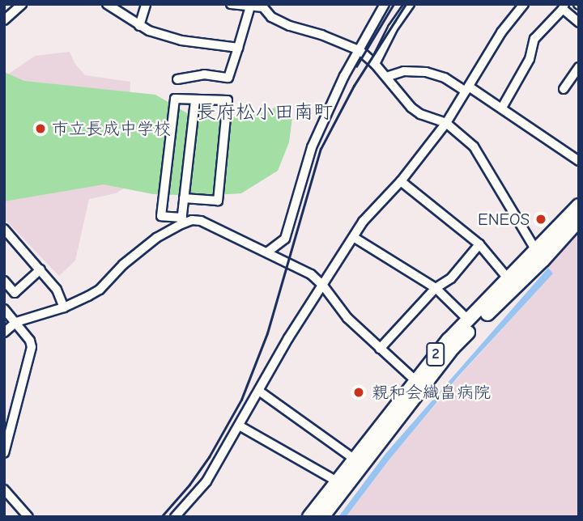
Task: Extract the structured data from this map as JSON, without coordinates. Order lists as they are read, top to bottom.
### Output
{
  "streets": {
    "highway": ["2"]
  },
  "districts": ["長府松小田南町"],
  "places": ["市立長成中学校", "ENEOS", "親和会織畠病院"]
}
